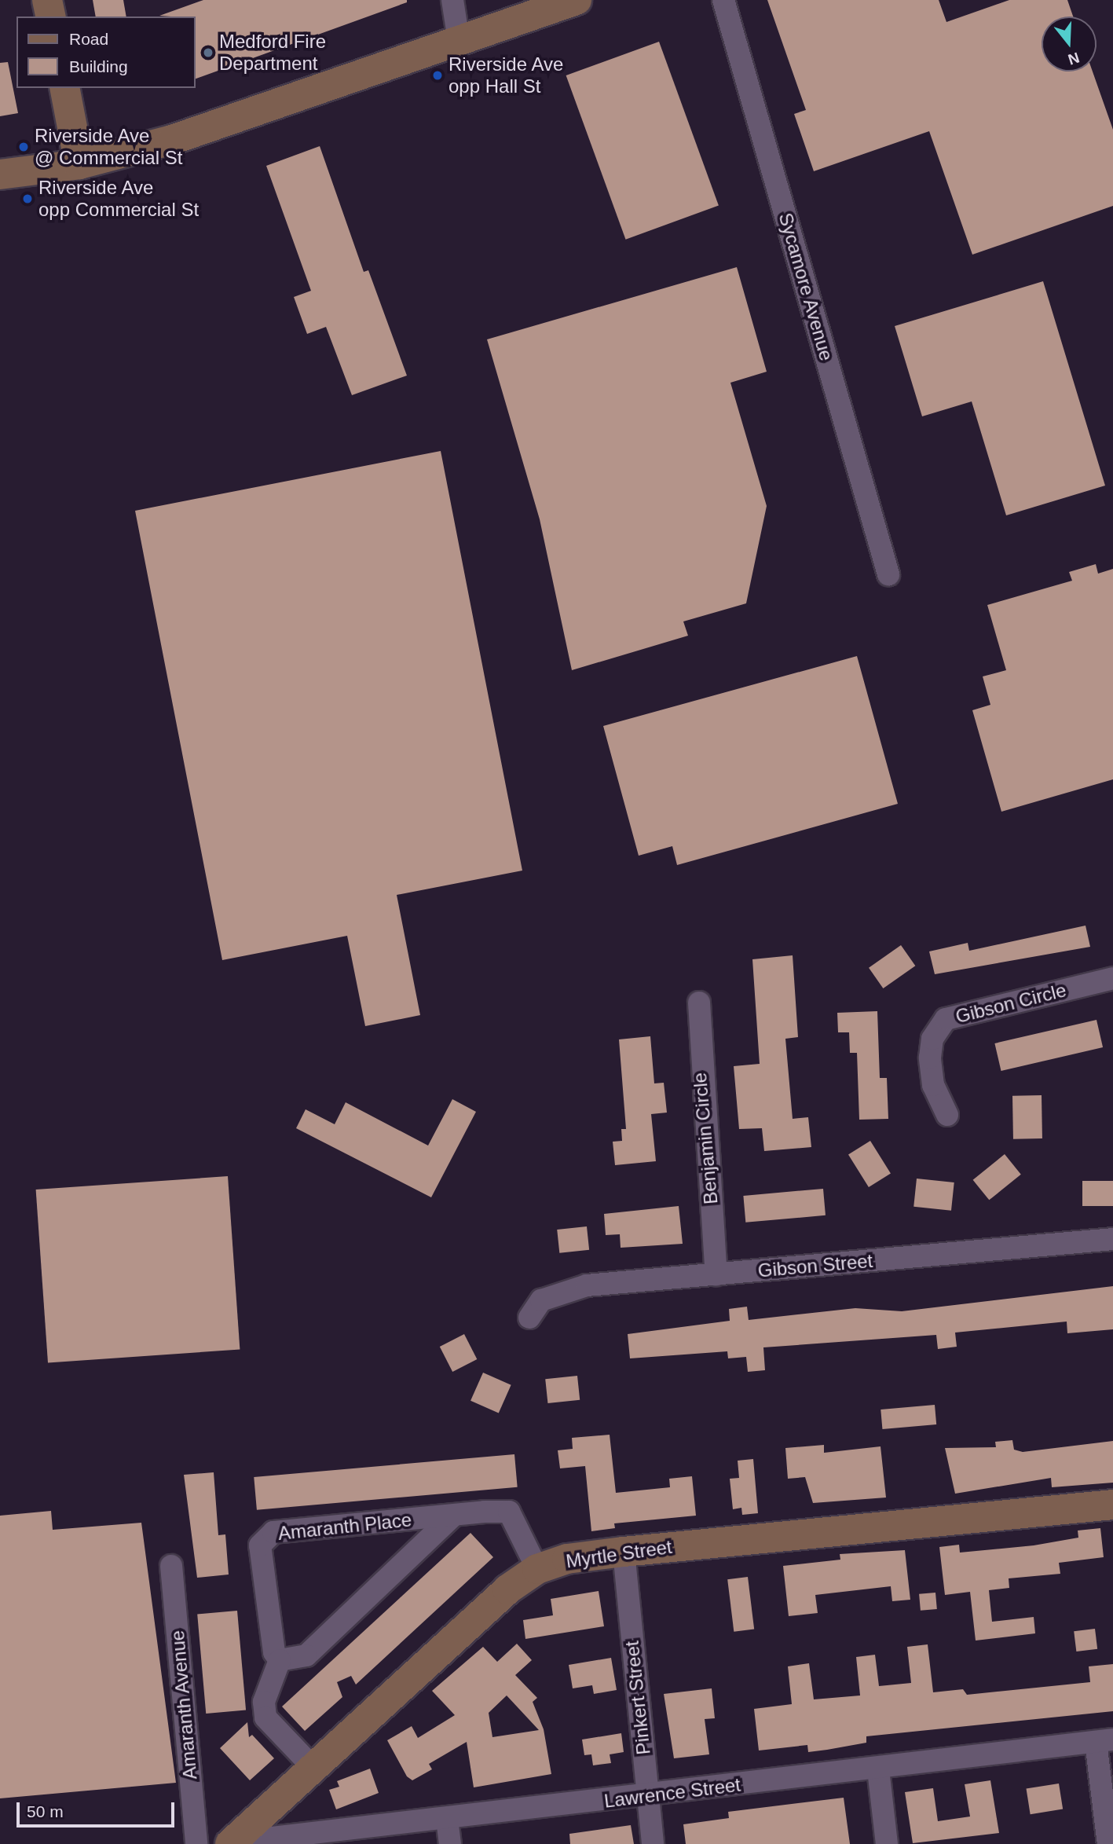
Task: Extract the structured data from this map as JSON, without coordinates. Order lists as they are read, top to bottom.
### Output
{
  "streets": {
    "street": [
      "Sycamore Avenue",
      "Gibson Circle",
      "Benjamin Circle",
      "Gibson Street",
      "Amaranth Place",
      "Myrtle Street",
      "Pinkert Street",
      "Amaranth Avenue",
      "Lawrence Street"
    ]
  },
  "crossings": [
    ["Benjamin Circle", "Gibson Street"],
    ["Amaranth Place", "Myrtle Street"],
    ["Myrtle Street", "Pinkert Street"],
    ["Myrtle Street", "Lawrence Street"],
    ["Pinkert Street", "Lawrence Street"]
  ],
  "places": [
    "Medford Fire Department",
    "Riverside Ave opp Hall St",
    "Riverside Ave @ Commercial St",
    "Riverside Ave opp Commercial St"
  ],
  "legend": ["Road", "Building"],
  "scale_bar": "50 m",
  "north": "bottom"
}
